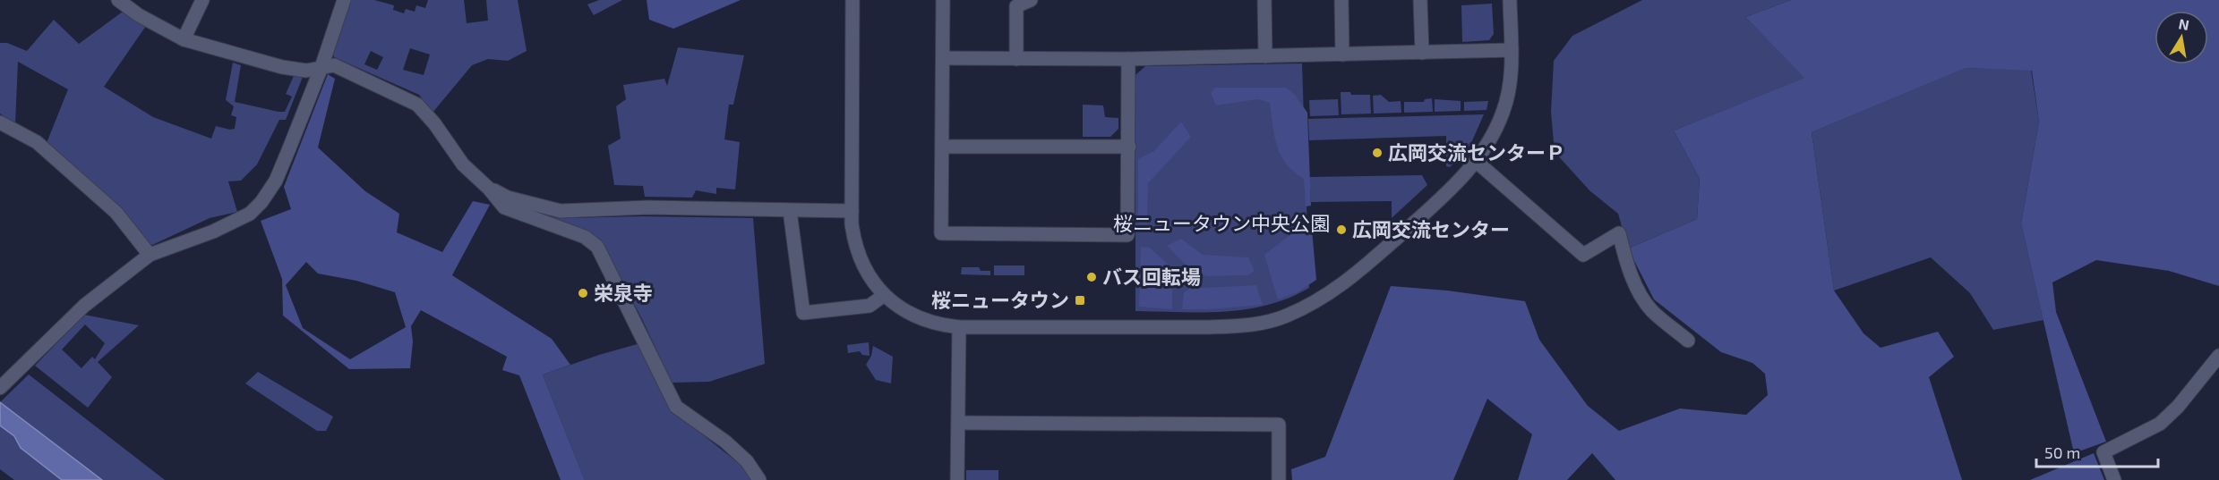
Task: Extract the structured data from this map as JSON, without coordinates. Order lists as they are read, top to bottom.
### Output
{
  "parks": ["桜ニュータウン中央公園"],
  "places": {
    "other": [
      "広岡交流センターＰ",
      "広岡交流センター",
      "バス回転場",
      "栄泉寺"
    ],
    "transit": ["桜ニュータウン"]
  },
  "scale_bar": "50 m",
  "north": "top"
}
